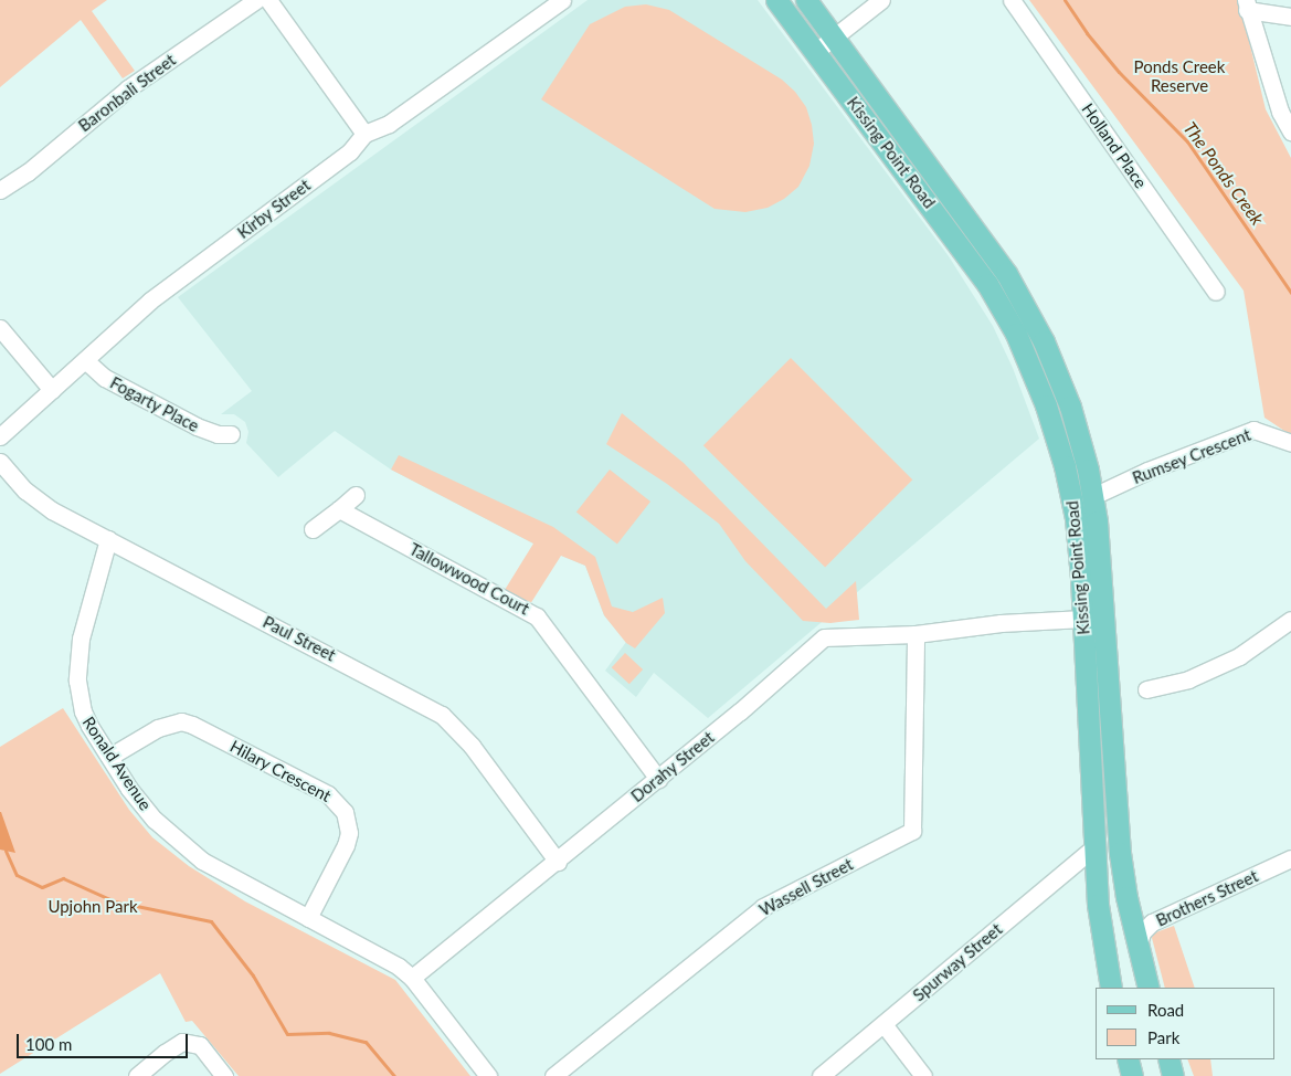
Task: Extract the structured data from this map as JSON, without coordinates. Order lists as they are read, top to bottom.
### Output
{
  "streets": {
    "main road": ["Kissing Point Road"],
    "street": [
      "Baronbali Street",
      "Holland Place",
      "Kirby Street",
      "Fogarty Place",
      "Rumsey Crescent",
      "Tallowwood Court",
      "Paul Street",
      "Ronald Avenue",
      "Dorahy Street",
      "Hilary Crescent",
      "Wassell Street",
      "Brothers Street",
      "Spurway Street"
    ]
  },
  "crossings": [
    ["Kissing Point Road", "Rumsey Crescent"],
    ["Kissing Point Road", "Dorahy Street"],
    ["Kissing Point Road", "Brothers Street"],
    ["Kissing Point Road", "Spurway Street"],
    ["Kirby Street", "Fogarty Place"],
    ["Tallowwood Court", "Dorahy Street"],
    ["Paul Street", "Ronald Avenue"],
    ["Paul Street", "Dorahy Street"],
    ["Ronald Avenue", "Dorahy Street"],
    ["Ronald Avenue", "Hilary Crescent"],
    ["Dorahy Street", "Wassell Street"]
  ],
  "water": ["The Ponds Creek"],
  "parks": ["Ponds Creek Reserve", "Upjohn Park"],
  "legend": ["Road", "Park"],
  "scale_bar": "100 m"
}
